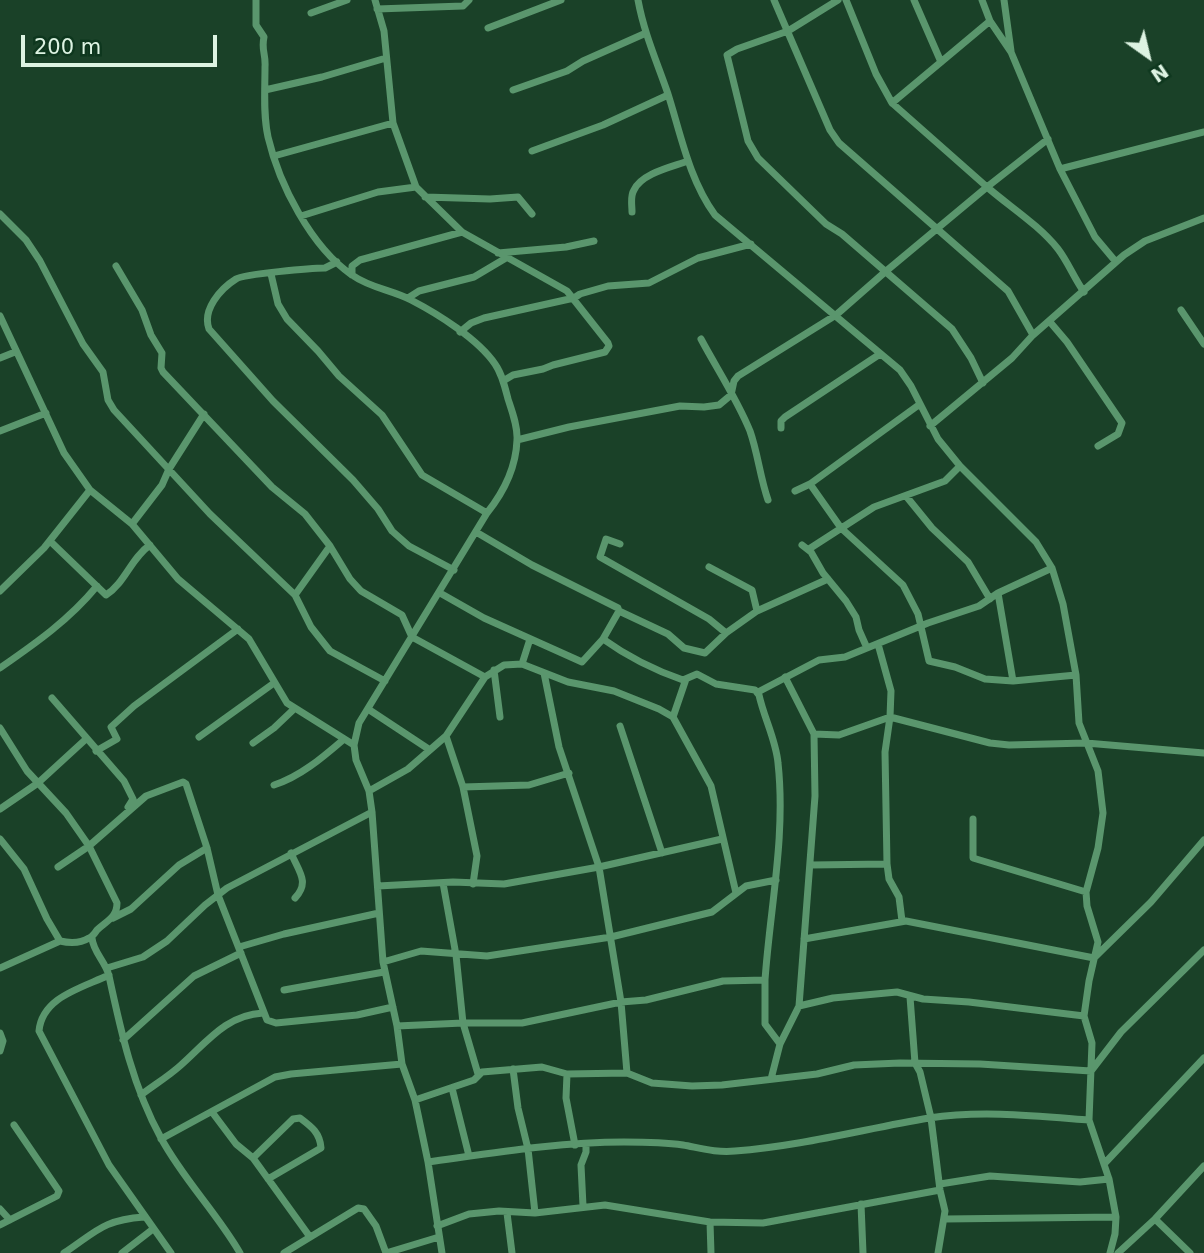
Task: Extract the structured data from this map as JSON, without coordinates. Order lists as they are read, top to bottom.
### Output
{
  "scale_bar": "200 m",
  "north": "bottom right"
}
